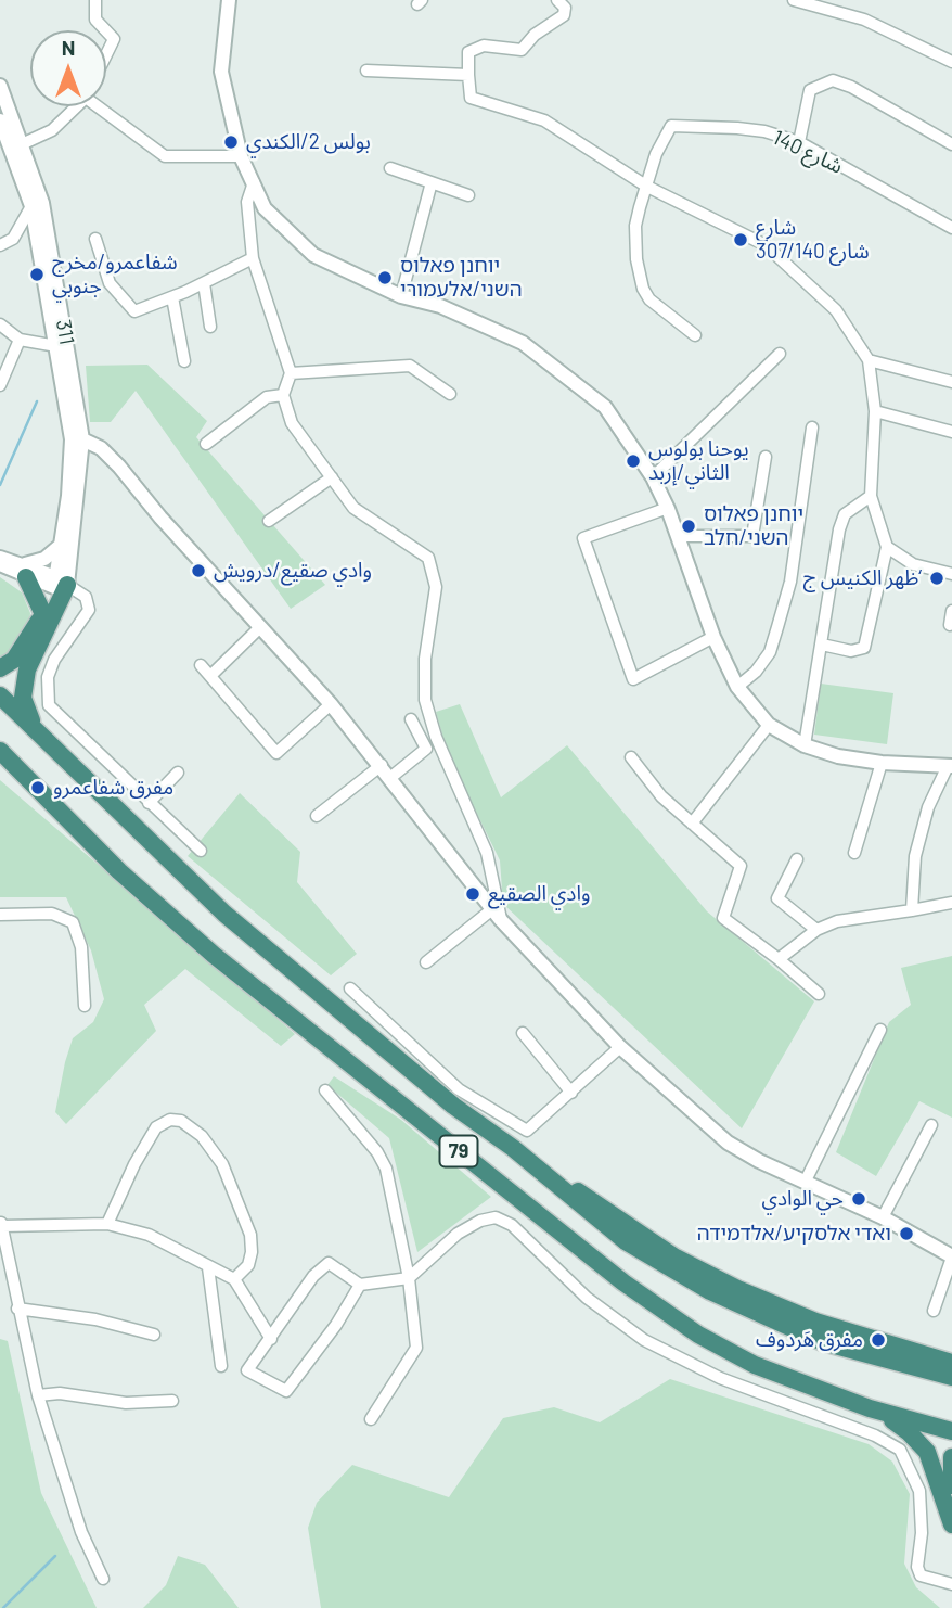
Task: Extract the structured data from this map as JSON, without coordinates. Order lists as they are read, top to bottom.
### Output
{
  "streets": {
    "highway": ["79"],
    "street": ["شارع 140", "311"]
  },
  "places": [
    "بولس 2/الكندي",
    "شارع 307/شارع 140",
    "شفاعمرو/مخرج جنوبي",
    "יוחנן פאלוס השני/אלעמורי",
    "يوحنا بولوس الثاني/إربد",
    "יוחנן פאלוס השני/חלב",
    "وادي صقيع/درويش",
    "ظهر الكنيس ج‘",
    "مفرق شفاعمرو",
    "وادي الصقيع",
    "حي الوادي",
    "ואדי אלסקיע/אלדמידה",
    "مفرق هَردوف"
  ],
  "north": "top"
}
